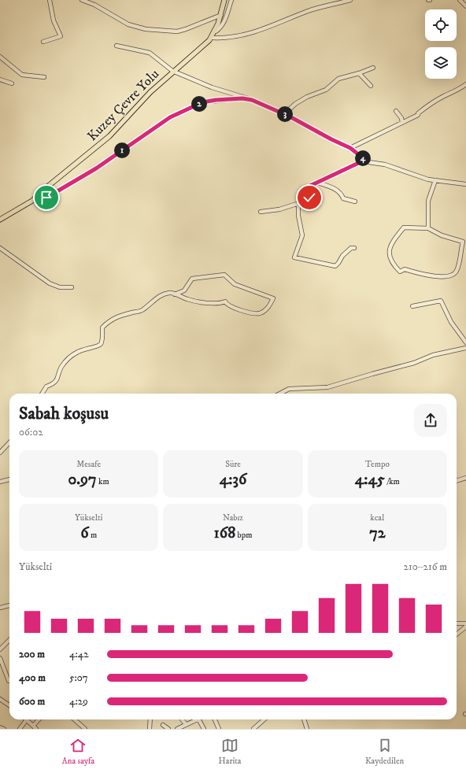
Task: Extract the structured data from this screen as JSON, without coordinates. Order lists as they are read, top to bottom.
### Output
{
  "streets": {
    "main road": ["Kuzey Çevre Yolu"]
  },
  "page": {
    "pins": [
      "2",
      "3",
      "1",
      "4"
    ],
    "heading": ["Sabah koşusu", "06:02"],
    "stats": [
      ["Mesafe", "0.97 km"],
      ["Süre", "4:36"],
      ["Tempo", "4:45 /km"],
      ["Yükselti", "6 m"],
      ["Nabız", "168 bpm"],
      ["kcal", "72"]
    ],
    "chart": ["Yükselti", "210–216 m"],
    "list": [
      {
        "name": "200 m",
        "note": "4:42"
      },
      {
        "name": "400 m",
        "note": "5:07"
      },
      {
        "name": "600 m",
        "note": "4:29"
      }
    ],
    "tabs": ["Ana sayfa", "Harita", "Kaydedilen"]
  }
}
